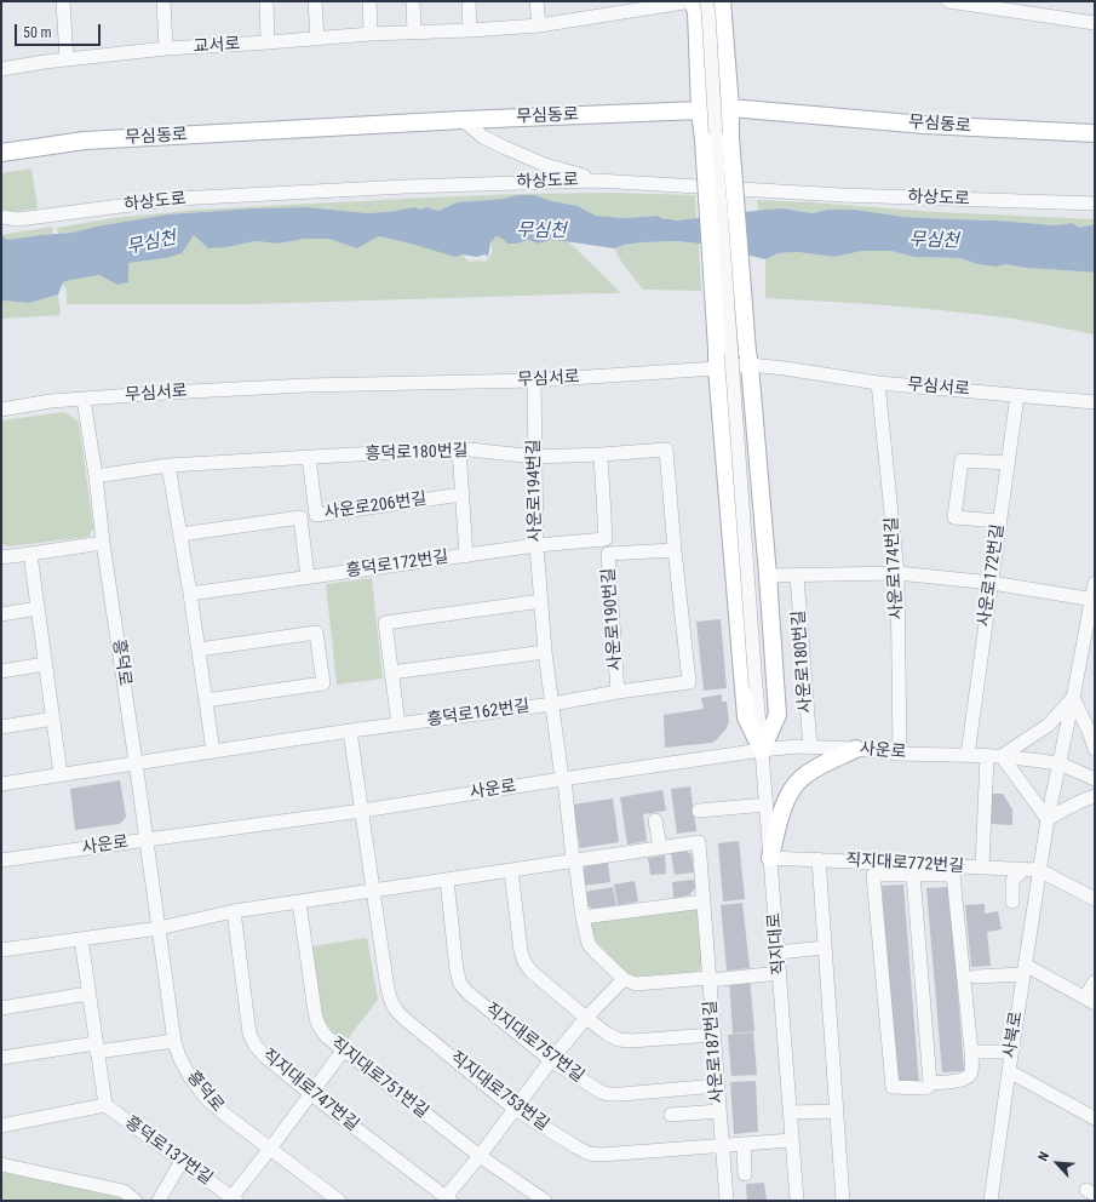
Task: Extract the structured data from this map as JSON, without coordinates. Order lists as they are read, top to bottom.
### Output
{
  "streets": {
    "main road": ["무심동로"],
    "street": [
      "교서로",
      "하상도로",
      "무심서로",
      "흥덕로180번길",
      "사운로194번길",
      "사운로206번길",
      "흥덕로172번길",
      "사운로174번길",
      "사운로172번길",
      "사운로190번길",
      "사운로180번길",
      "흥덕로",
      "흥덕로162번길",
      "사운로",
      "직지대로772번길",
      "직지대로",
      "사북로",
      "직지대로757번길",
      "사운로187번길",
      "직지대로751번길",
      "직지대로747번길",
      "직지대로753번길",
      "흥덕로137번길"
    ]
  },
  "crossings": [
    ["무심서로", "사운로194번길"],
    ["무심서로", "사운로174번길"],
    ["무심서로", "사운로172번길"],
    ["무심서로", "흥덕로"],
    ["흥덕로180번길", "사운로194번길"],
    ["흥덕로180번길", "사운로206번길"],
    ["흥덕로180번길", "흥덕로172번길"],
    ["흥덕로180번길", "사운로190번길"],
    ["흥덕로180번길", "흥덕로"],
    ["흥덕로180번길", "흥덕로162번길"],
    ["사운로194번길", "흥덕로172번길"],
    ["사운로194번길", "흥덕로162번길"],
    ["사운로194번길", "사운로"],
    ["사운로194번길", "사운로187번길"],
    ["사운로206번길", "흥덕로172번길"],
    ["사운로174번길", "사운로"],
    ["사운로172번길", "사운로"],
    ["사운로190번길", "흥덕로162번길"],
    ["사운로180번길", "사운로"],
    ["흥덕로", "흥덕로162번길"],
    ["흥덕로", "사운로"],
    ["흥덕로", "흥덕로137번길"],
    ["사운로", "직지대로"],
    ["사운로", "사북로"],
    ["사운로", "직지대로753번길"],
    ["직지대로772번길", "직지대로"],
    ["직지대로772번길", "사북로"],
    ["직지대로", "직지대로753번길"],
    ["직지대로757번길", "사운로187번길"],
    ["사운로187번길", "직지대로753번길"],
    ["직지대로751번길", "흥덕로137번길"],
    ["직지대로747번길", "흥덕로137번길"]
  ],
  "water": ["무심천"],
  "scale_bar": "50 m",
  "north": "top left"
}
